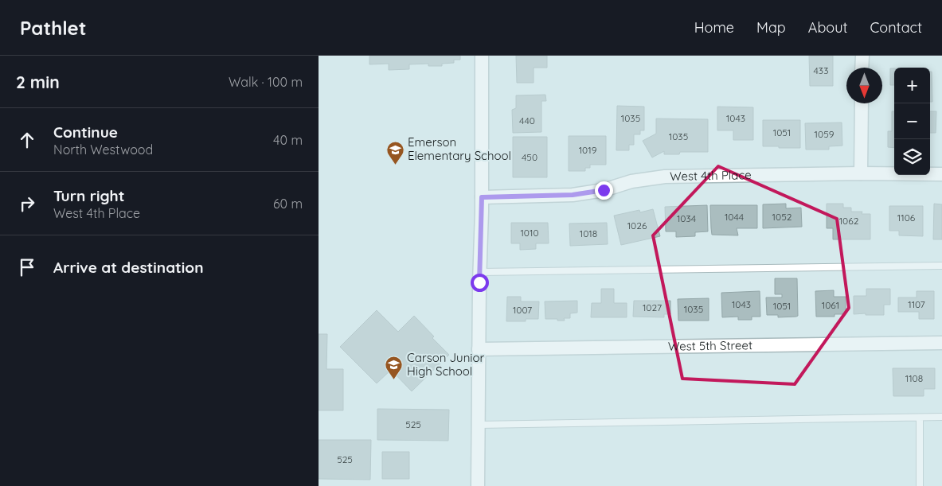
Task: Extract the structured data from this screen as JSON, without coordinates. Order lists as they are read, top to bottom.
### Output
{
  "streets": {
    "street": ["West 4th Place", "West 5th Street"]
  },
  "places": {
    "school or university": ["Emerson Elementary School", "Carson Junior High School"]
  },
  "house_numbers": [
    "433",
    "1035",
    "1043",
    "440",
    "1051",
    "1059",
    "1035",
    "1019",
    "450",
    "1044",
    "1052",
    "1106",
    "1034",
    "1062",
    "1026",
    "1010",
    "1018",
    "1043",
    "1107",
    "1061",
    "1051",
    "1027",
    "1035",
    "1007",
    "1108",
    "525",
    "525"
  ],
  "north": "bottom",
  "page": {
    "header": "Pathlet",
    "nav": [
      "Home",
      "Map",
      "About",
      "Contact"
    ],
    "heading": ["2 min", "Walk · 100 m"],
    "map_buttons": ["+", "−"],
    "list": [
      ["Continue", "North Westwood", "40 m"],
      ["Turn right", "West 4th Place", "60 m"],
      "Arrive at destination"
    ]
  }
}
